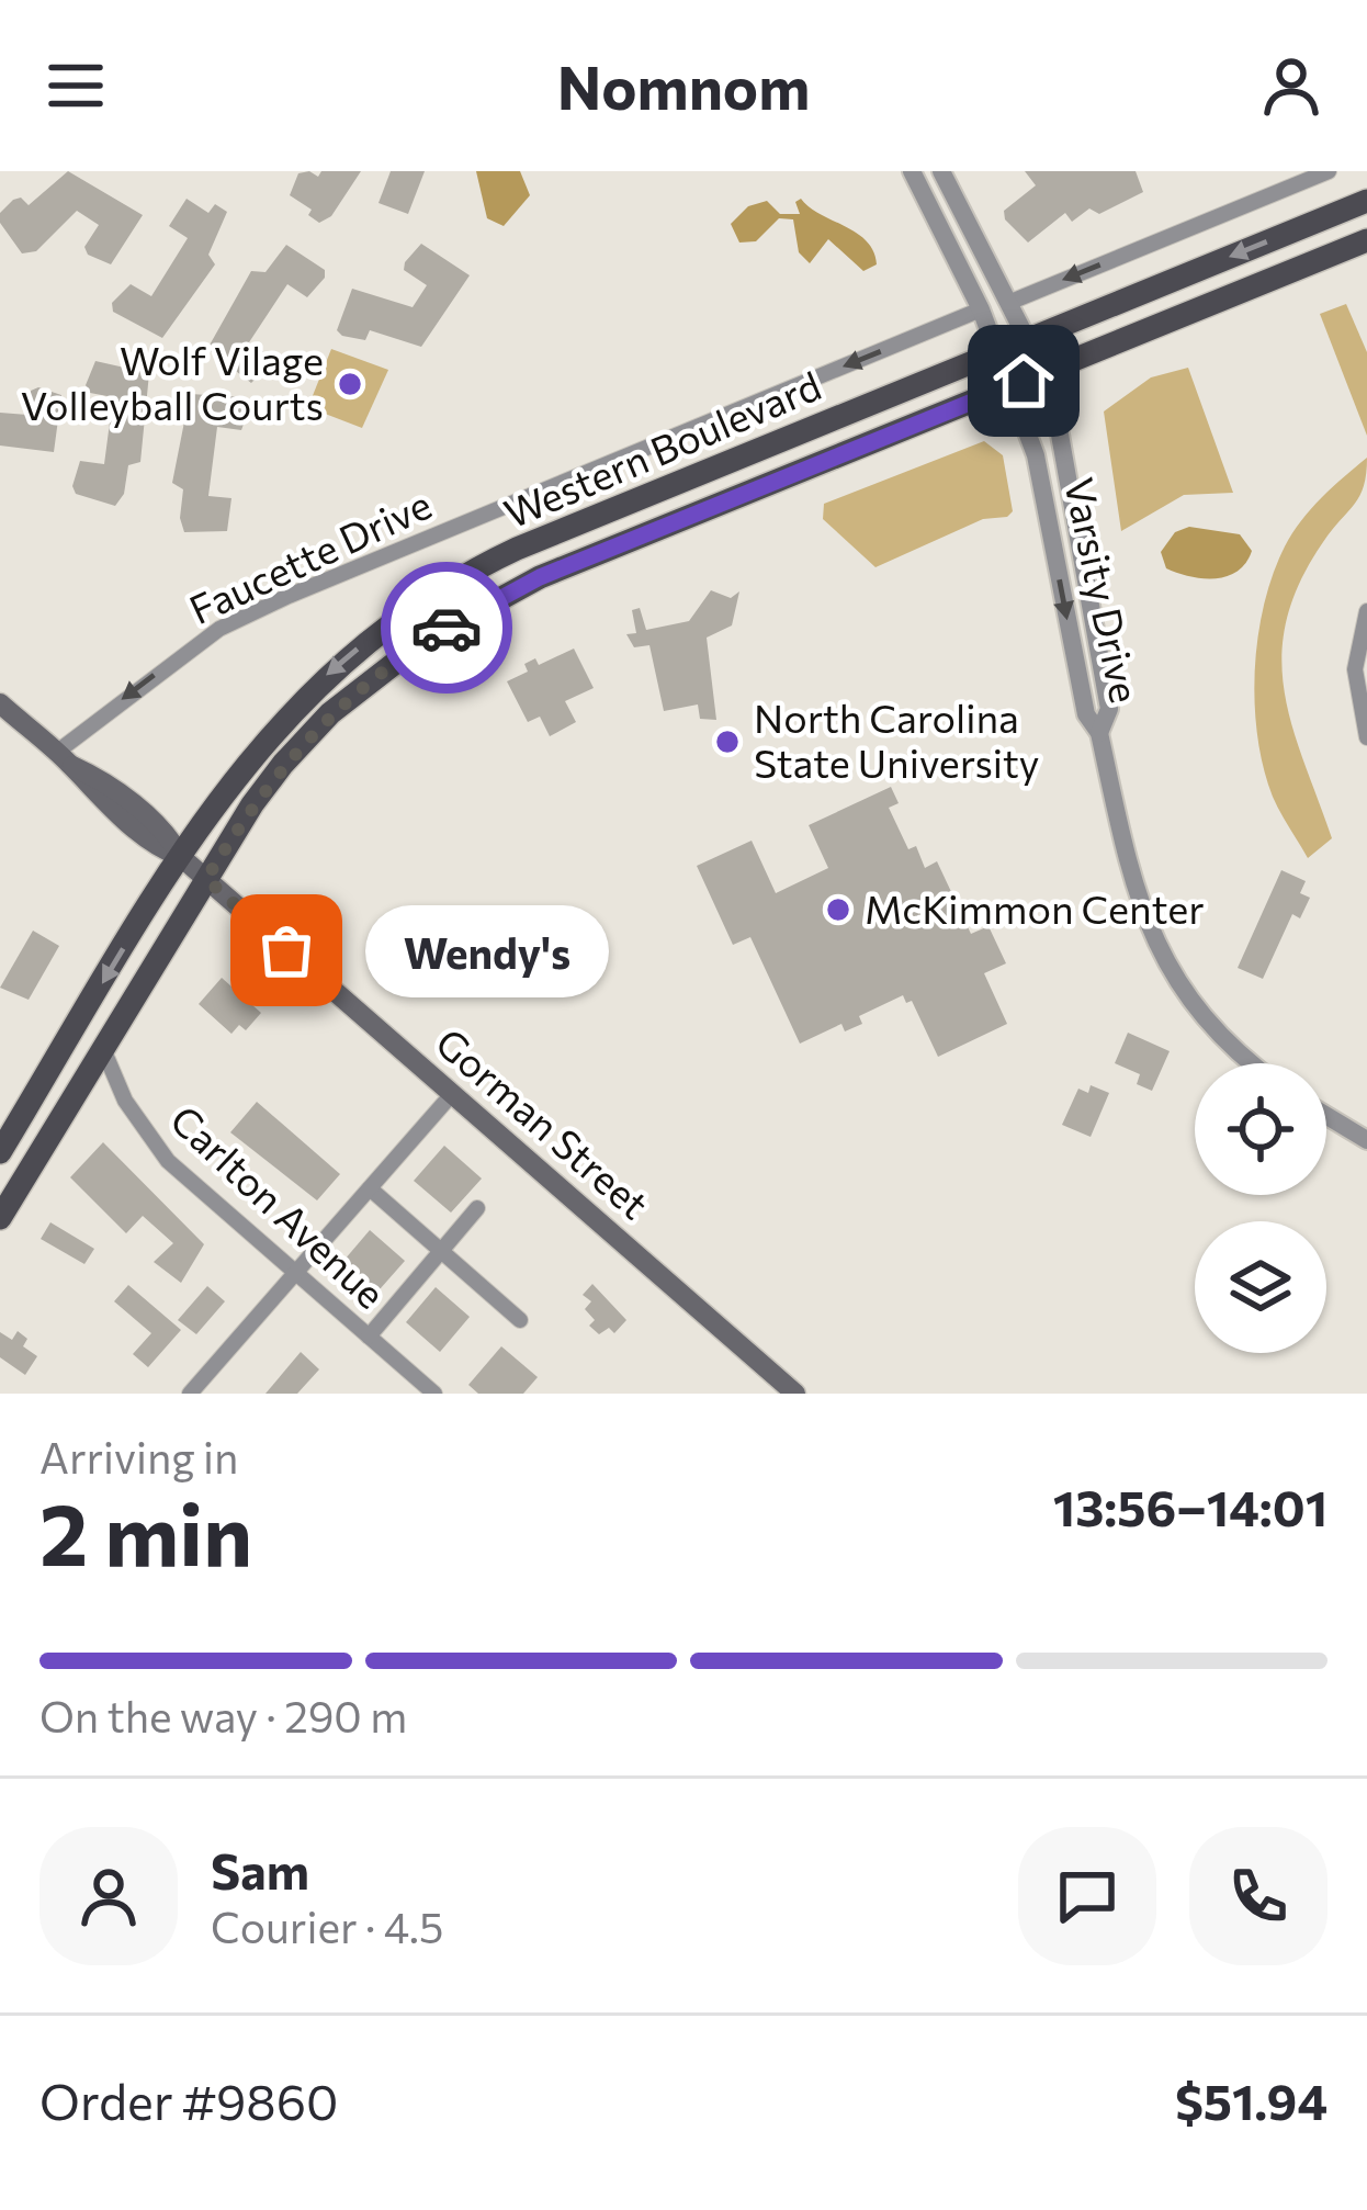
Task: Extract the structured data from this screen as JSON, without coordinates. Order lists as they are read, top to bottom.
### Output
{
  "streets": {
    "main road": ["Western Boulevard", "Gorman Street"],
    "street": ["Faucette Drive", "Varsity Drive", "Carlton Avenue"]
  },
  "crossings": [
    ["Western Boulevard", "Varsity Drive"],
    ["Western Boulevard", "Gorman Street"],
    ["Western Boulevard", "Carlton Avenue"],
    ["Faucette Drive", "Varsity Drive"],
    ["Faucette Drive", "Gorman Street"]
  ],
  "one_way": ["Faucette Drive"],
  "places": [
    "Wolf Vilage Volleyball Courts",
    "North Carolina State University",
    "McKimmon Center",
    "Wendy's"
  ],
  "page": {
    "header": "Nomnom",
    "bubble": "Wendy's",
    "heading": ["2 min", "Arriving in", "13:56–14:01"],
    "panel": [
      "Sam",
      "Courier · 4.5",
      "Order #9860",
      "$51.94"
    ],
    "bar": "On the way · 290 m"
  }
}
